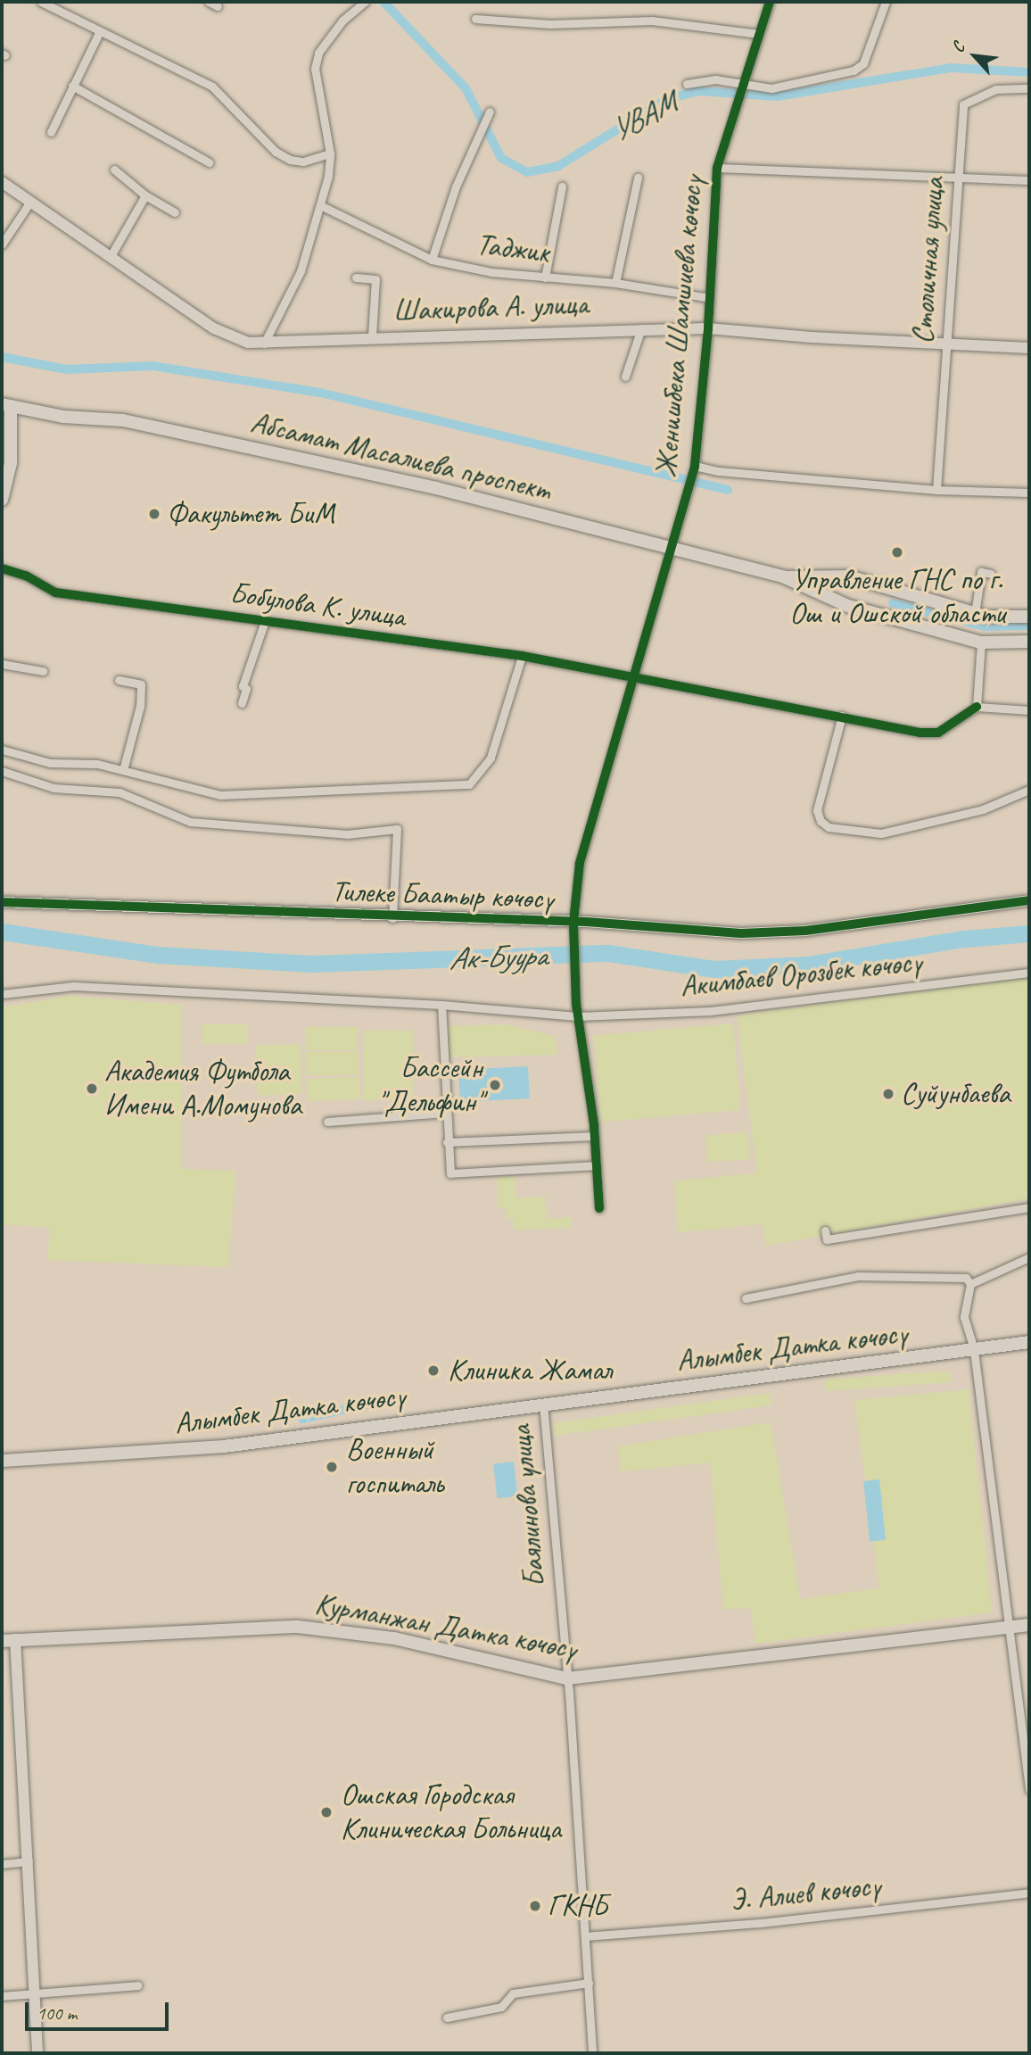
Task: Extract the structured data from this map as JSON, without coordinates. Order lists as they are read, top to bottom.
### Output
{
  "streets": {
    "main road": [
      "Шакирова А. улица",
      "Абсамат Масалиева проспект",
      "Тилеке Баатыр көчөсү",
      "Алымбек Датка көчөсү",
      "Курманжан Датка көчөсү"
    ],
    "street": [
      "Таджик",
      "Столичная улица",
      "Женишбека Шамшиева көчөсү",
      "Бобулова К. улица",
      "Акимбаев Орозбек көчөсү",
      "Баялинова улица",
      "Э. Алиев көчөсү"
    ]
  },
  "crossings": [
    ["Таджик", "Женишбека Шамшиева көчөсү"],
    ["Столичная улица", "Шакирова А. улица"],
    ["Шакирова А. улица", "Женишбека Шамшиева көчөсү"],
    ["Женишбека Шамшиева көчөсү", "Абсамат Масалиева проспект"],
    ["Женишбека Шамшиева көчөсү", "Бобулова К. улица"],
    ["Женишбека Шамшиева көчөсү", "Тилеке Баатыр көчөсү"],
    ["Женишбека Шамшиева көчөсү", "Акимбаев Орозбек көчөсү"],
    ["Алымбек Датка көчөсү", "Баялинова улица"],
    ["Баялинова улица", "Курманжан Датка көчөсү"],
    ["Баялинова улица", "Э. Алиев көчөсү"]
  ],
  "water": ["УВАМ", "Ак-Буура"],
  "places": [
    "Факультет БиМ",
    "Управление ГНС по г. Ош и Ошской области",
    "Бассейн \"Дельфин\"",
    "Академия Футбола Имени А.Момунова",
    "Суйунбаева",
    "Клиника Жамал",
    "Военный госпиталь",
    "Ошская Городская Клиническая Больница",
    "ГКНБ"
  ],
  "scale_bar": "100 m",
  "north": "top left"
}
